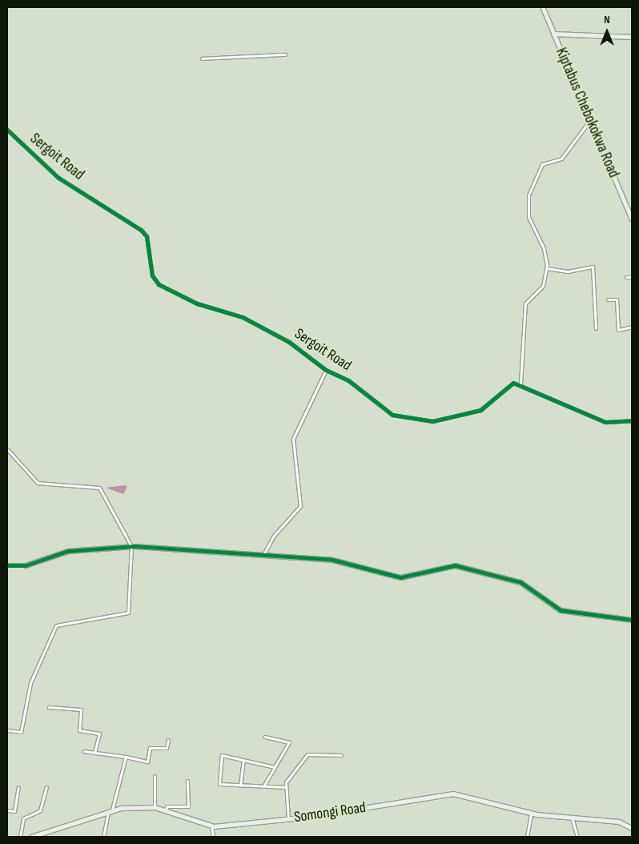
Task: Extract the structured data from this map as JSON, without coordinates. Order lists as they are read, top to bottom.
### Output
{
  "streets": {
    "street": ["Kiptabus Chebokokwa Road", "Sergoit Road", "Somongi Road"]
  },
  "north": "top"
}
